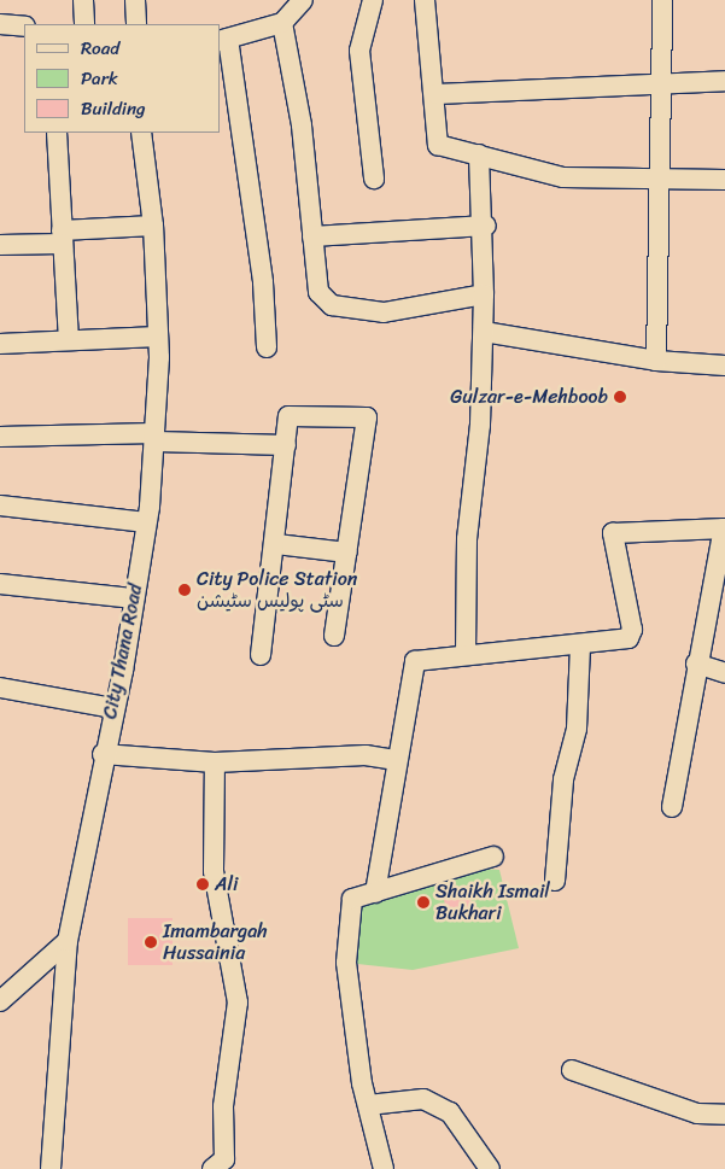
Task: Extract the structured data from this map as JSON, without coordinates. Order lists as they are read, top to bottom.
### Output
{
  "streets": {
    "street": ["City Thana Road"]
  },
  "places": [
    "Gulzar-e-Mehboob",
    "City Police Station سٹی پولیس سٹیشن",
    "Ali",
    "Shaikh Ismail Bukhari",
    "Imambargah Hussainia"
  ],
  "legend": ["Road", "Park", "Building"]
}
